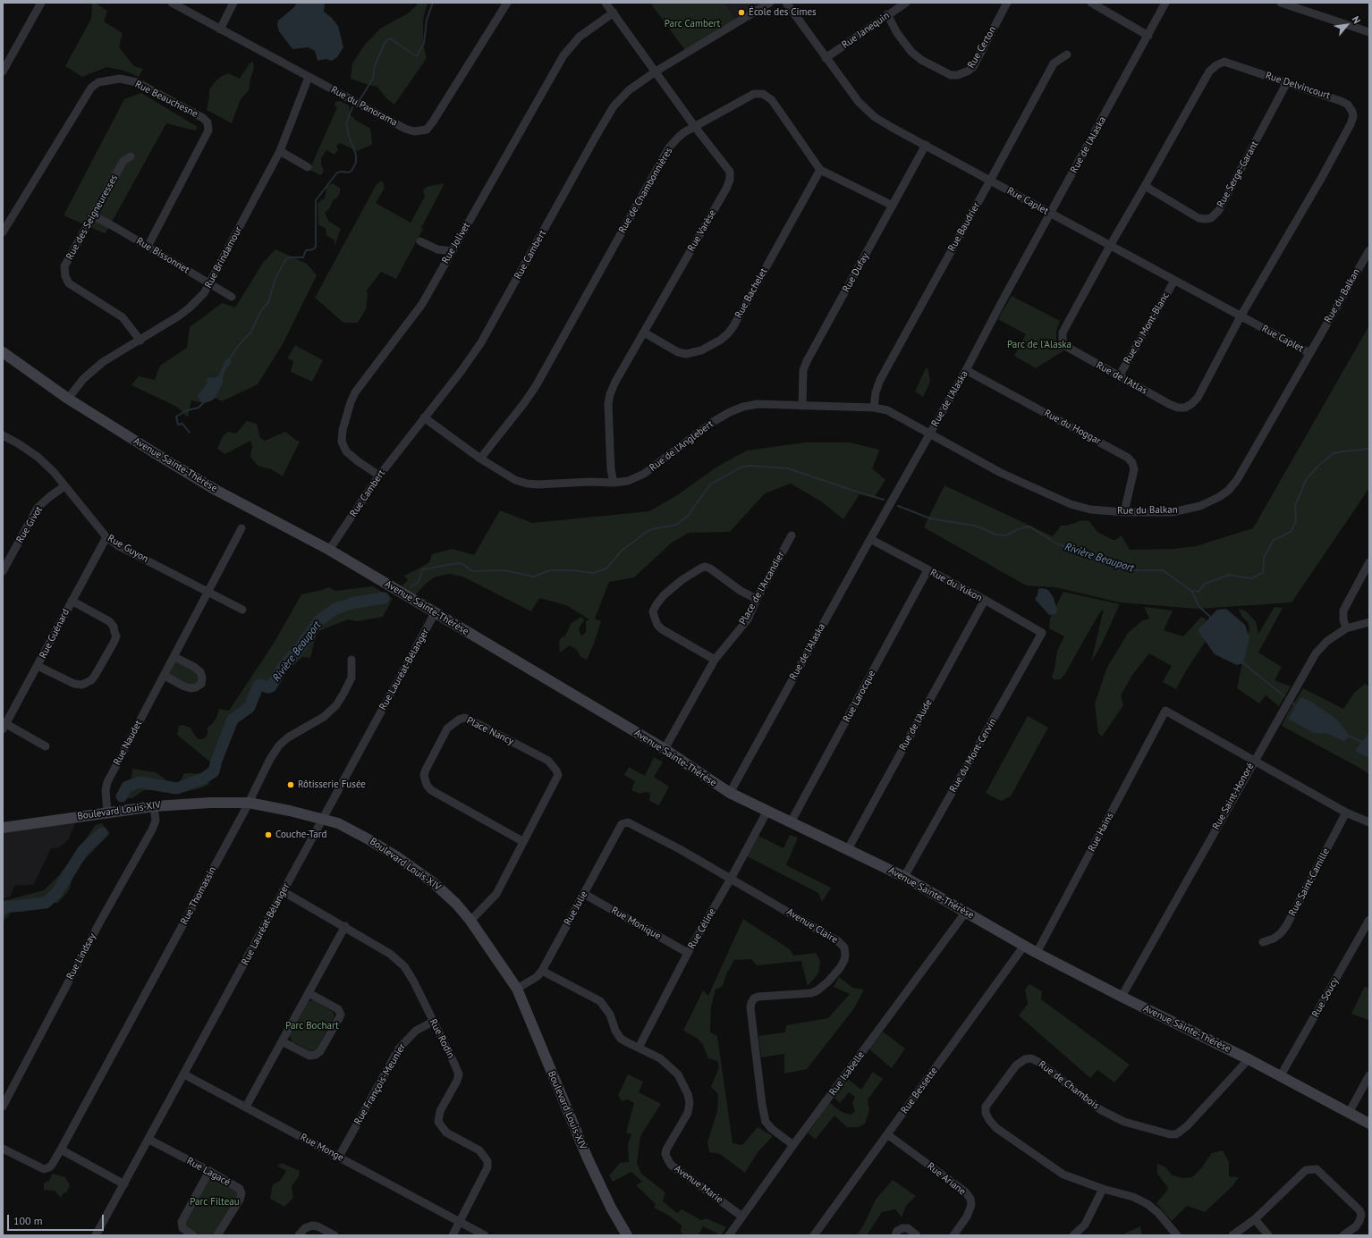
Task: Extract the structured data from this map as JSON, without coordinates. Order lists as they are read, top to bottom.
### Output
{
  "streets": {
    "street": [
      "Rue Janequin",
      "Rue Certon",
      "Rue Delvincourt",
      "Rue Beauchesne",
      "Rue du Panorama",
      "Rue de l'Alaska",
      "Rue Serge-Garant",
      "Rue de Chambonnières",
      "Rue Caplet",
      "Rue des Seigneuresses",
      "Rue Baudrier",
      "Rue Varèse",
      "Rue Jolivet",
      "Rue Cambert",
      "Rue Bissonnet",
      "Rue Brindamour",
      "Rue Dufay",
      "Rue Bachelet",
      "Rue du Balkan",
      "Rue du Mont-Blanc",
      "Rue de l'Atlas",
      "Rue du Hoggar",
      "Rue de l'Anglebert",
      "Avenue Sainte-Thérèse",
      "Rue Givot",
      "Rue Guyon",
      "Rue du Yukon",
      "Place de l'Arcandier",
      "Rue Guénard",
      "Rue Lauréat-Bélanger",
      "Rue Larocque",
      "Rue de l'Aude",
      "Place Nancy",
      "Rue Naudet",
      "Rue du Mont-Cervin",
      "Rue Saint-Honoré",
      "Boulevard Louis-XIV",
      "Rue Hains",
      "Rue Saint-Camille",
      "Rue Thomassin",
      "Rue Julie",
      "Rue Monique",
      "Avenue Claire",
      "Rue Céline",
      "Rue Lindsay",
      "Rue Soucy",
      "Rue Rodin",
      "Rue Isabelle",
      "Rue François-Meunier",
      "Rue de Chambois",
      "Rue Bessette",
      "Rue Monge",
      "Rue Lagacé",
      "Rue Ariane",
      "Avenue Marie"
    ]
  },
  "crossings": [
    ["Rue Janequin", "Rue Certon"],
    ["Rue Janequin", "Rue Caplet"],
    ["Rue Delvincourt", "Rue Serge-Garant"],
    ["Rue Delvincourt", "Rue Caplet"],
    ["Rue Delvincourt", "Rue de l'Atlas"],
    ["Rue Beauchesne", "Rue Bissonnet"],
    ["Rue du Panorama", "Rue Brindamour"],
    ["Rue de l'Alaska", "Rue Caplet"],
    ["Rue de l'Alaska", "Rue du Balkan"],
    ["Rue de l'Alaska", "Rue du Hoggar"],
    ["Rue de l'Alaska", "Rue de l'Anglebert"],
    ["Rue de l'Alaska", "Avenue Sainte-Thérèse"],
    ["Rue de l'Alaska", "Rue du Yukon"],
    ["Rue de Chambonnières", "Rue Varèse"],
    ["Rue de Chambonnières", "Rue Dufay"],
    ["Rue de Chambonnières", "Rue Bachelet"],
    ["Rue de Chambonnières", "Rue de l'Anglebert"],
    ["Rue Caplet", "Rue Baudrier"],
    ["Rue Caplet", "Rue Dufay"],
    ["Rue Caplet", "Rue du Balkan"],
    ["Rue Caplet", "Rue du Mont-Blanc"],
    ["Rue Caplet", "Rue de l'Atlas"],
    ["Rue des Seigneuresses", "Rue Bissonnet"],
    ["Rue des Seigneuresses", "Rue Brindamour"],
    ["Rue Baudrier", "Rue de l'Anglebert"],
    ["Rue Varèse", "Rue Jolivet"],
    ["Rue Varèse", "Rue Cambert"],
    ["Rue Varèse", "Rue Bachelet"],
    ["Rue Varèse", "Rue de l'Anglebert"],
    ["Rue Jolivet", "Rue Cambert"],
    ["Rue Cambert", "Rue de l'Anglebert"],
    ["Rue Cambert", "Avenue Sainte-Thérèse"],
    ["Rue Bissonnet", "Rue Brindamour"],
    ["Rue Brindamour", "Avenue Sainte-Thérèse"],
    ["Rue Dufay", "Rue de l'Anglebert"],
    ["Rue du Balkan", "Rue du Hoggar"],
    ["Rue du Balkan", "Rue de l'Anglebert"],
    ["Rue du Mont-Blanc", "Rue de l'Atlas"],
    ["Avenue Sainte-Thérèse", "Place de l'Arcandier"],
    ["Avenue Sainte-Thérèse", "Rue Lauréat-Bélanger"],
    ["Avenue Sainte-Thérèse", "Rue Larocque"],
    ["Avenue Sainte-Thérèse", "Rue de l'Aude"],
    ["Avenue Sainte-Thérèse", "Rue du Mont-Cervin"],
    ["Avenue Sainte-Thérèse", "Rue Saint-Honoré"],
    ["Avenue Sainte-Thérèse", "Rue Hains"],
    ["Avenue Sainte-Thérèse", "Rue Céline"],
    ["Avenue Sainte-Thérèse", "Rue Soucy"],
    ["Avenue Sainte-Thérèse", "Rue Isabelle"],
    ["Avenue Sainte-Thérèse", "Rue de Chambois"],
    ["Avenue Sainte-Thérèse", "Rue Bessette"],
    ["Rue Givot", "Rue Guyon"],
    ["Rue Guyon", "Rue Guénard"],
    ["Rue Guyon", "Rue Naudet"],
    ["Rue du Yukon", "Rue Larocque"],
    ["Rue du Yukon", "Rue de l'Aude"],
    ["Rue du Yukon", "Rue du Mont-Cervin"],
    ["Rue Lauréat-Bélanger", "Boulevard Louis-XIV"],
    ["Rue Lauréat-Bélanger", "Rue Rodin"],
    ["Rue Lauréat-Bélanger", "Rue Monge"],
    ["Rue Lauréat-Bélanger", "Rue Lagacé"],
    ["Place Nancy", "Boulevard Louis-XIV"],
    ["Rue Naudet", "Boulevard Louis-XIV"],
    ["Rue Saint-Honoré", "Rue Hains"],
    ["Boulevard Louis-XIV", "Rue Thomassin"],
    ["Boulevard Louis-XIV", "Rue Julie"],
    ["Boulevard Louis-XIV", "Rue Lindsay"],
    ["Rue Julie", "Rue Monique"],
    ["Rue Julie", "Avenue Claire"],
    ["Rue Julie", "Avenue Marie"],
    ["Rue Monique", "Rue Céline"],
    ["Avenue Claire", "Rue Céline"],
    ["Avenue Claire", "Rue Isabelle"],
    ["Rue Céline", "Avenue Marie"],
    ["Rue Rodin", "Rue François-Meunier"],
    ["Rue Rodin", "Rue Monge"],
    ["Rue Isabelle", "Avenue Marie"],
    ["Rue François-Meunier", "Rue Monge"],
    ["Rue Bessette", "Rue Ariane"]
  ],
  "water": ["Rivière Beauport"],
  "parks": [
    "Parc Cambert",
    "Parc de l'Alaska",
    "Parc Bochart",
    "Parc Filteau"
  ],
  "places": ["École des Cimes", "Rôtisserie Fusée", "Couche-Tard"],
  "scale_bar": "100 m",
  "north": "top right"
}
